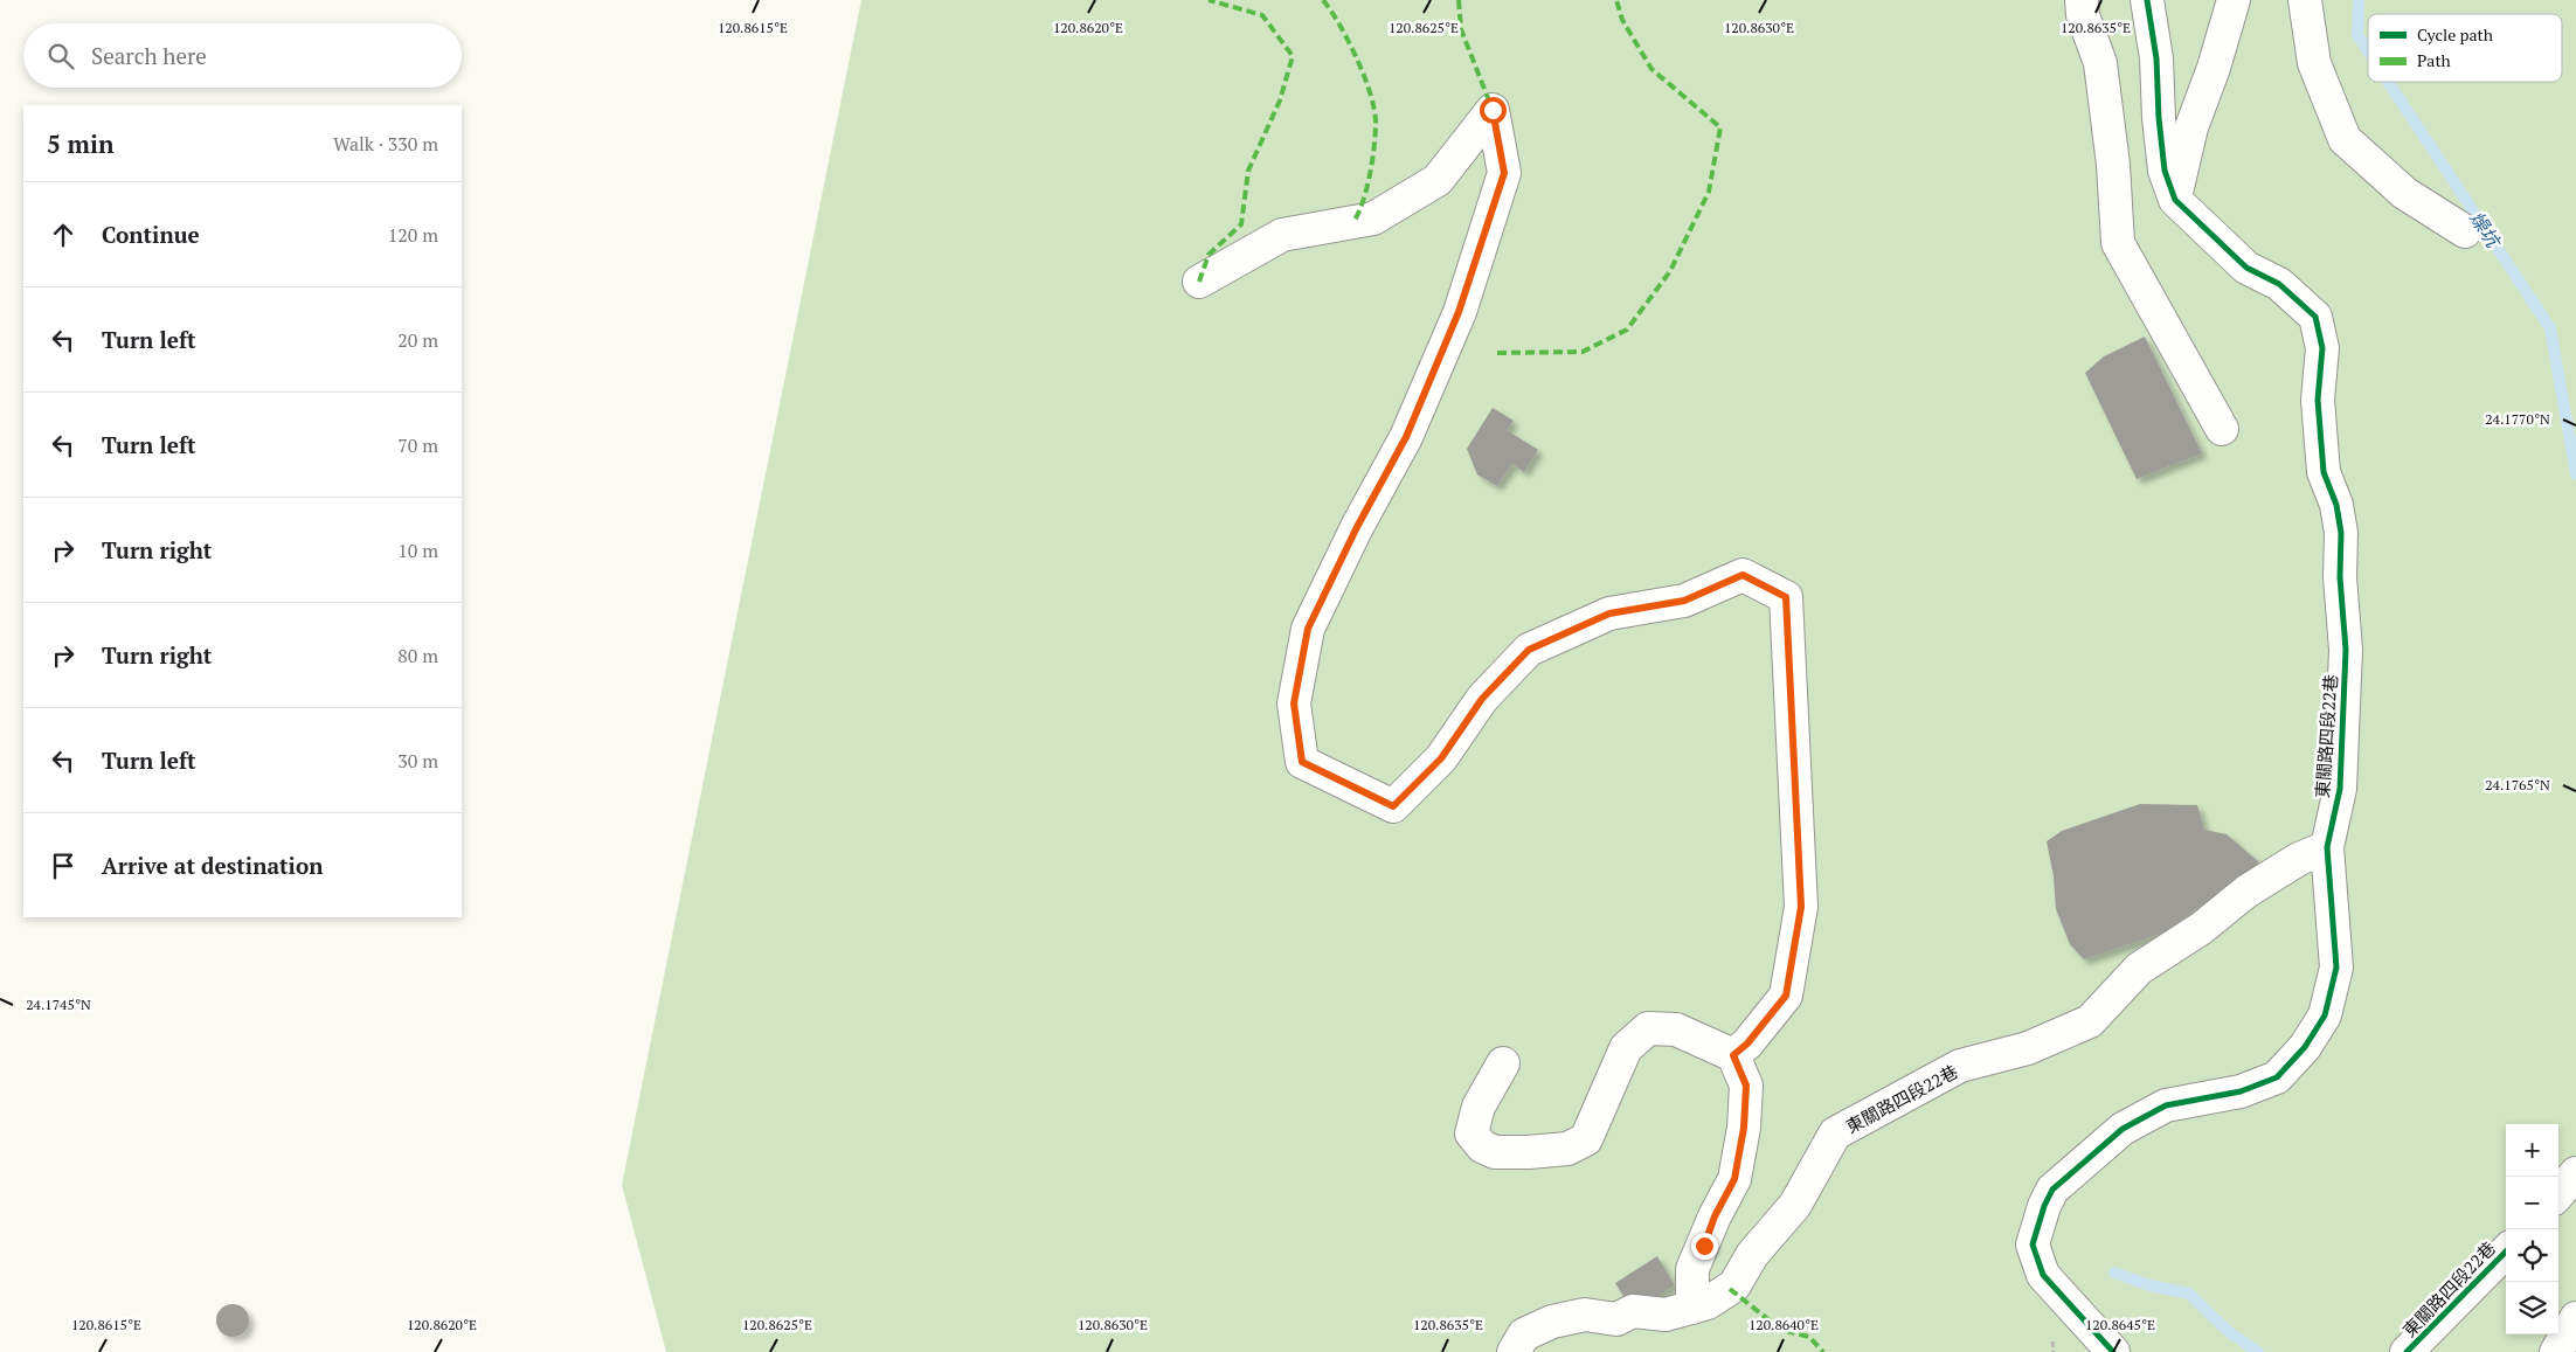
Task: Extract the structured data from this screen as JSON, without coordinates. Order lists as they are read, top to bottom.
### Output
{
  "streets": {
    "street": ["東關路四段22巷"]
  },
  "water": ["燥坑"],
  "legend": ["Cycle path", "Path"],
  "page": {
    "search": "Search here",
    "heading": ["5 min", "Walk · 330 m"],
    "list": [
      ["Continue", "120 m"],
      ["Turn left", "20 m"],
      ["Turn left", "70 m"],
      ["Turn right", "10 m"],
      ["Turn right", "80 m"],
      ["Turn left", "30 m"],
      "Arrive at destination"
    ],
    "map_buttons": ["+", "−"]
  },
  "coordinates": [
    "120.8615°E",
    "120.8620°E",
    "120.8625°E",
    "120.8630°E",
    "120.8635°E",
    "24.1770°N",
    "24.1765°N",
    "24.1745°N",
    "120.8640°E",
    "120.8645°E"
  ]
}
